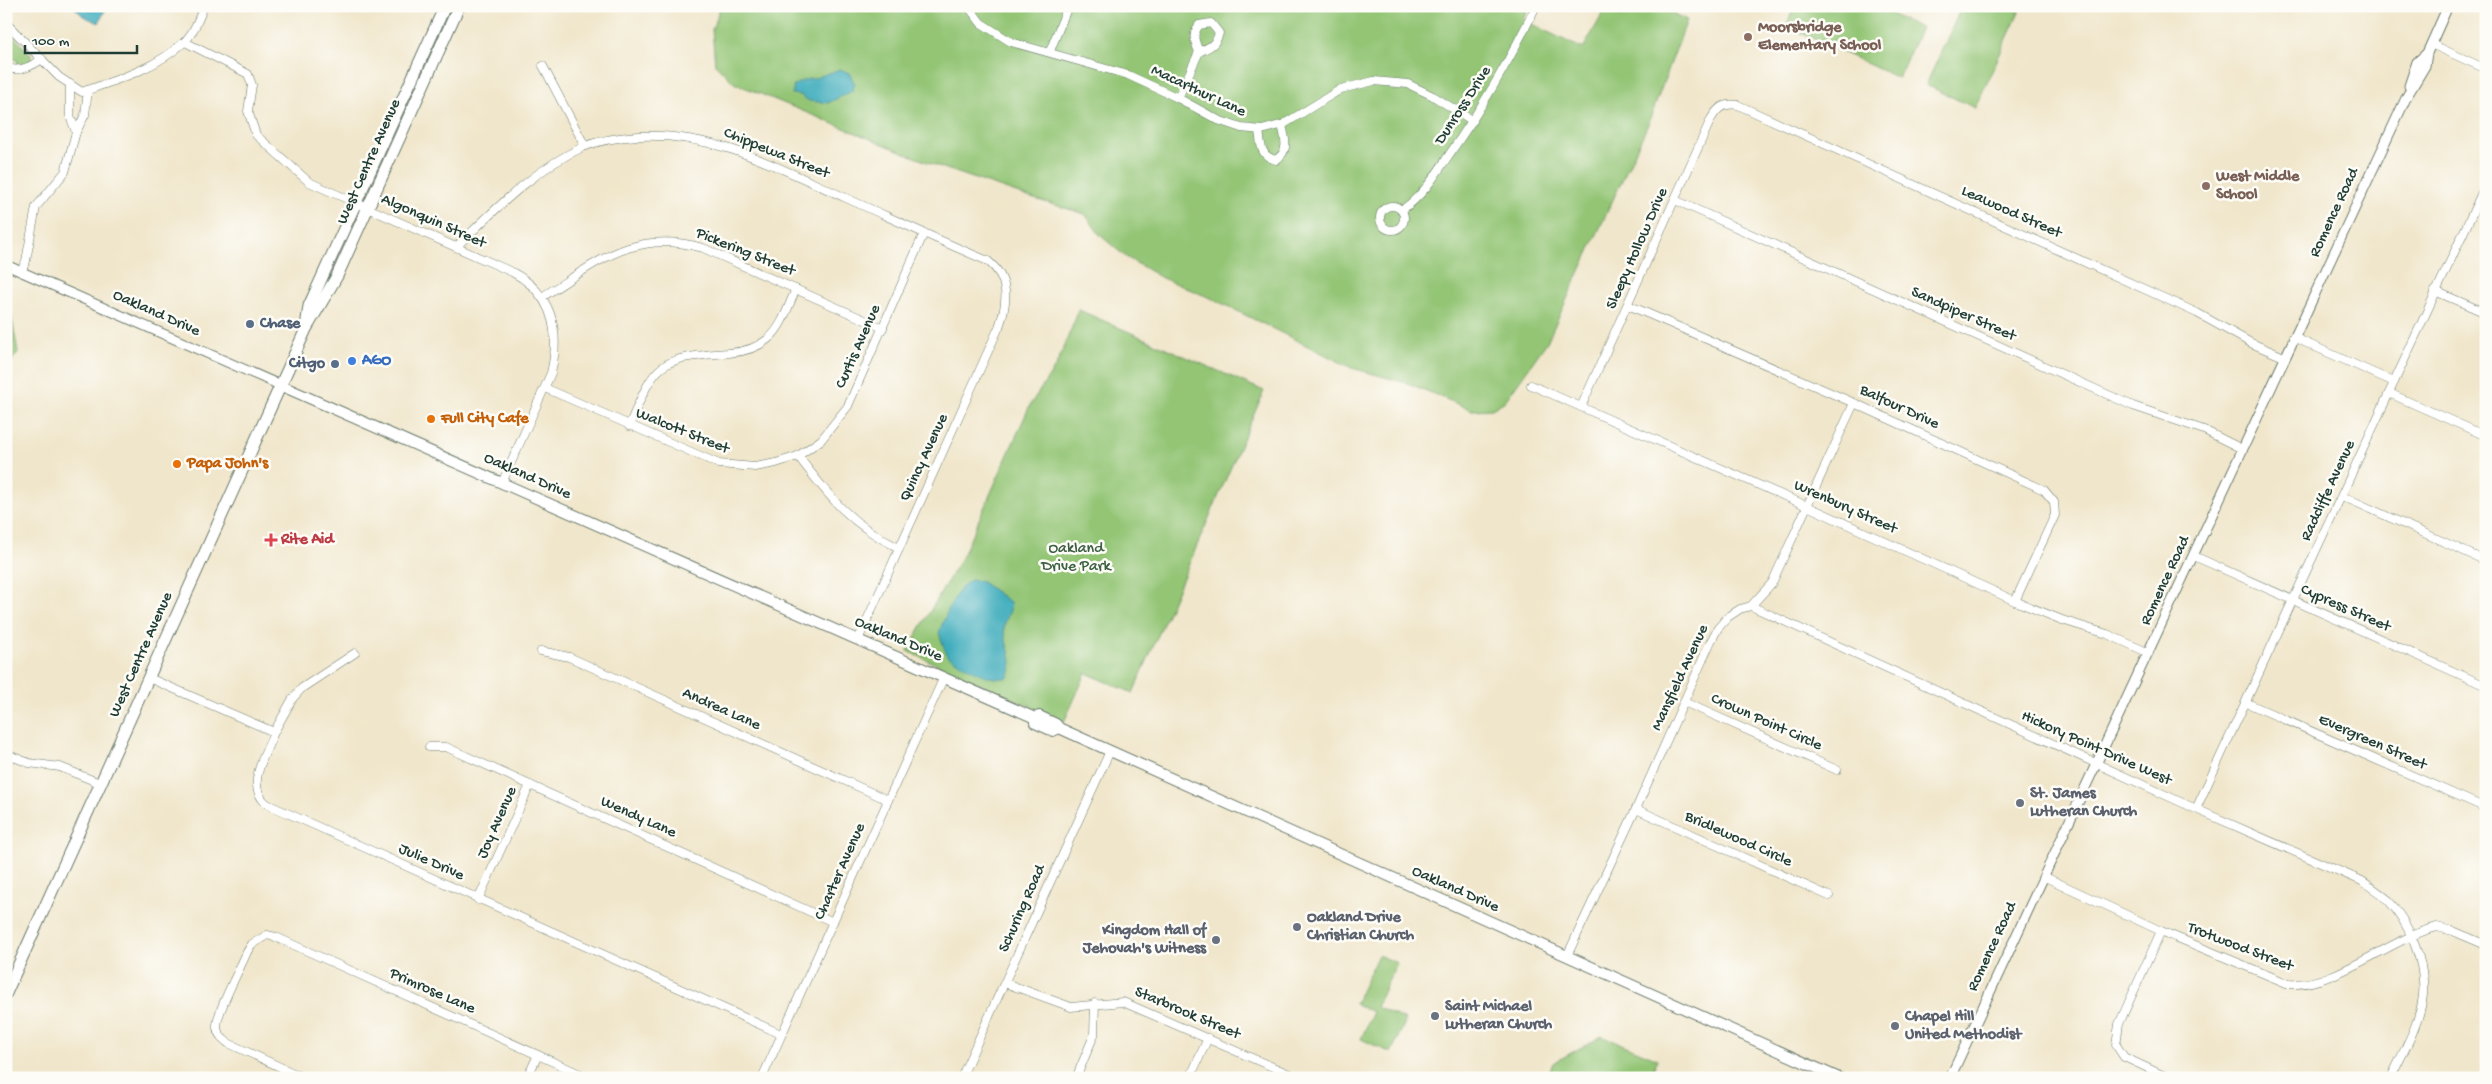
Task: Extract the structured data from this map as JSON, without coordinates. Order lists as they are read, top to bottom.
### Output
{
  "streets": {
    "main road": ["West Centre Avenue", "Oakland Drive"],
    "street": [
      "Macarthur Lane",
      "Dunross Drive",
      "Chippewa Street",
      "Leawood Street",
      "Romence Road",
      "Algonquin Street",
      "Sleepy Hollow Drive",
      "Pickering Street",
      "Sandpiper Street",
      "Curtis Avenue",
      "Balfour Drive",
      "Walcott Street",
      "Quincy Avenue",
      "Radcliffe Avenue",
      "Wrenbury Street",
      "Cypress Street",
      "Mansfield Avenue",
      "Andrea Lane",
      "Crown Point Circle",
      "Evergreen Street",
      "Hickory Point Drive West",
      "Wendy Lane",
      "Joy Avenue",
      "Bridlewood Circle",
      "Julie Drive",
      "Charter Avenue",
      "Schuring Road",
      "Trotwood Street",
      "Primrose Lane",
      "Starbrook Street"
    ]
  },
  "crossings": [
    ["Macarthur Lane", "Dunross Drive"],
    ["Chippewa Street", "Algonquin Street"],
    ["Chippewa Street", "Curtis Avenue"],
    ["Chippewa Street", "Quincy Avenue"],
    ["West Centre Avenue", "Algonquin Street"],
    ["West Centre Avenue", "Oakland Drive"],
    ["Leawood Street", "Romence Road"],
    ["Leawood Street", "Sleepy Hollow Drive"],
    ["Romence Road", "Sandpiper Street"],
    ["Romence Road", "Wrenbury Street"],
    ["Romence Road", "Cypress Street"],
    ["Romence Road", "Hickory Point Drive West"],
    ["Romence Road", "Trotwood Street"],
    ["Algonquin Street", "Pickering Street"],
    ["Sleepy Hollow Drive", "Sandpiper Street"],
    ["Sleepy Hollow Drive", "Balfour Drive"],
    ["Sleepy Hollow Drive", "Wrenbury Street"],
    ["Pickering Street", "Curtis Avenue"],
    ["Oakland Drive", "Quincy Avenue"],
    ["Oakland Drive", "Mansfield Avenue"],
    ["Oakland Drive", "Charter Avenue"],
    ["Oakland Drive", "Schuring Road"],
    ["Curtis Avenue", "Walcott Street"],
    ["Balfour Drive", "Wrenbury Street"],
    ["Balfour Drive", "Mansfield Avenue"],
    ["Radcliffe Avenue", "Cypress Street"],
    ["Radcliffe Avenue", "Evergreen Street"],
    ["Radcliffe Avenue", "Hickory Point Drive West"],
    ["Wrenbury Street", "Mansfield Avenue"],
    ["Mansfield Avenue", "Crown Point Circle"],
    ["Mansfield Avenue", "Hickory Point Drive West"],
    ["Mansfield Avenue", "Bridlewood Circle"],
    ["Andrea Lane", "Charter Avenue"],
    ["Hickory Point Drive West", "Trotwood Street"],
    ["Wendy Lane", "Joy Avenue"],
    ["Wendy Lane", "Charter Avenue"],
    ["Joy Avenue", "Julie Drive"],
    ["Julie Drive", "Charter Avenue"],
    ["Schuring Road", "Starbrook Street"]
  ],
  "parks": ["Oakland Drive Park"],
  "places": {
    "other": [
      "Moorsbridge Elementary School",
      "West Middle School",
      "Chase",
      "AGO",
      "Citgo",
      "Full City Cafe",
      "Papa John's",
      "St. James Lutheran Church",
      "Oakland Drive Christian Church",
      "Kingdom Hall of Jehovah's Witness",
      "Saint Michael Lutheran Church",
      "Chapel Hill United Methodist"
    ],
    "health": ["Rite Aid"]
  },
  "scale_bar": "100 m"
}
